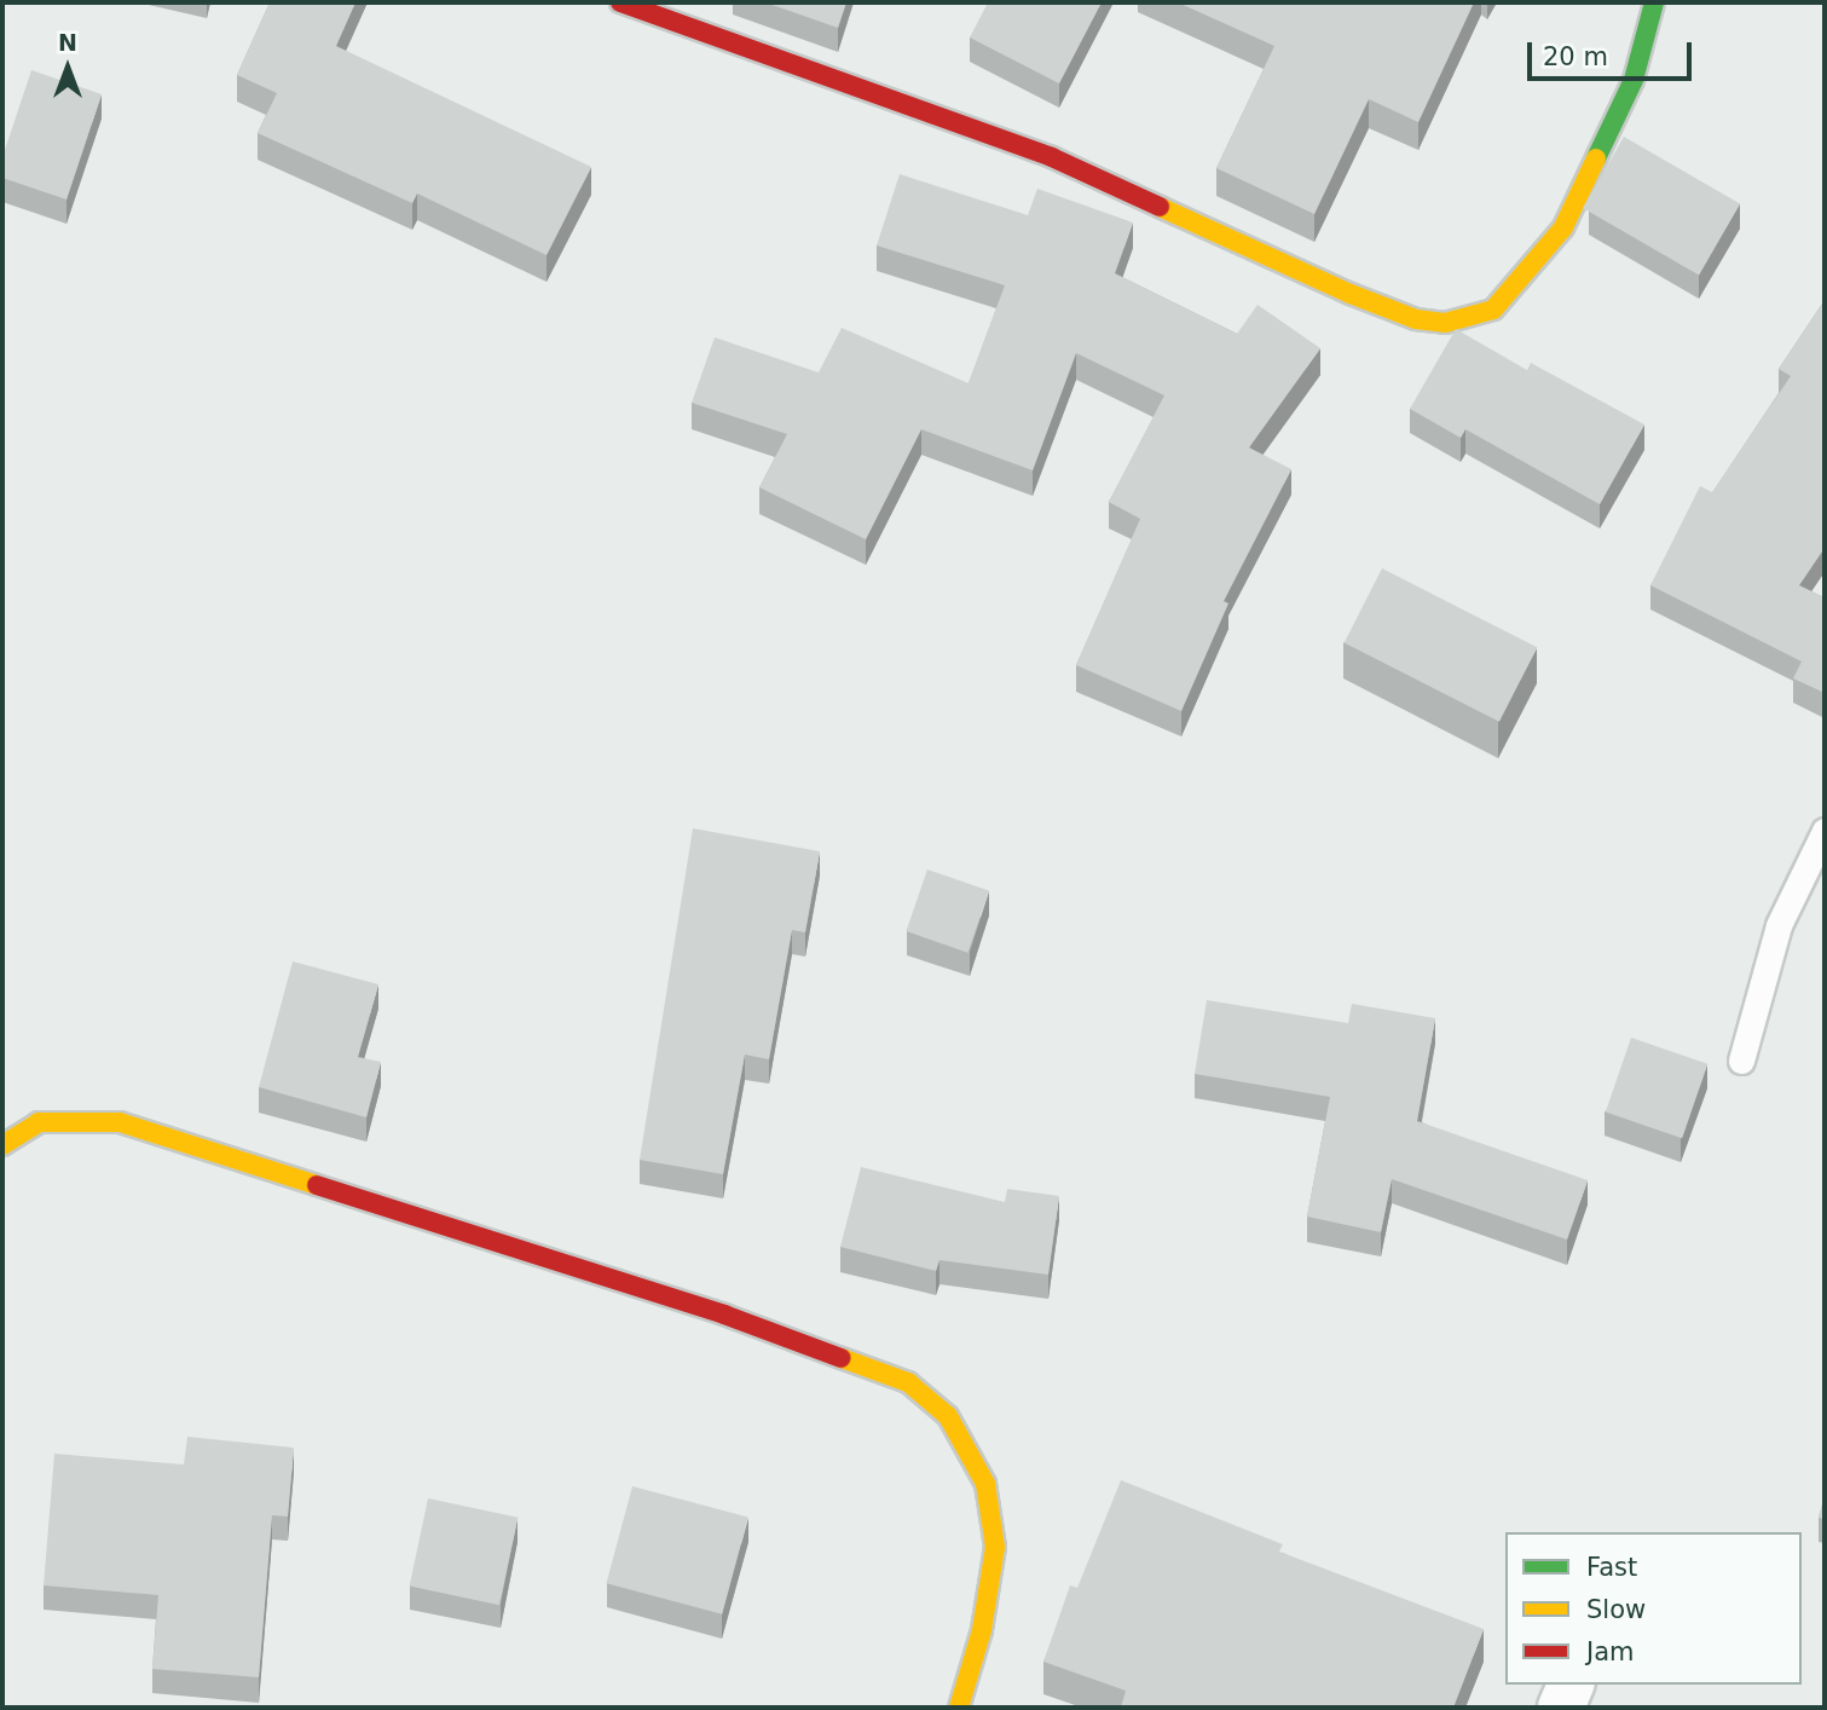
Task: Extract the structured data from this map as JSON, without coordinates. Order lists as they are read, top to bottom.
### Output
{
  "legend": ["Fast", "Slow", "Jam"],
  "scale_bar": "20 m",
  "north": "top"
}
